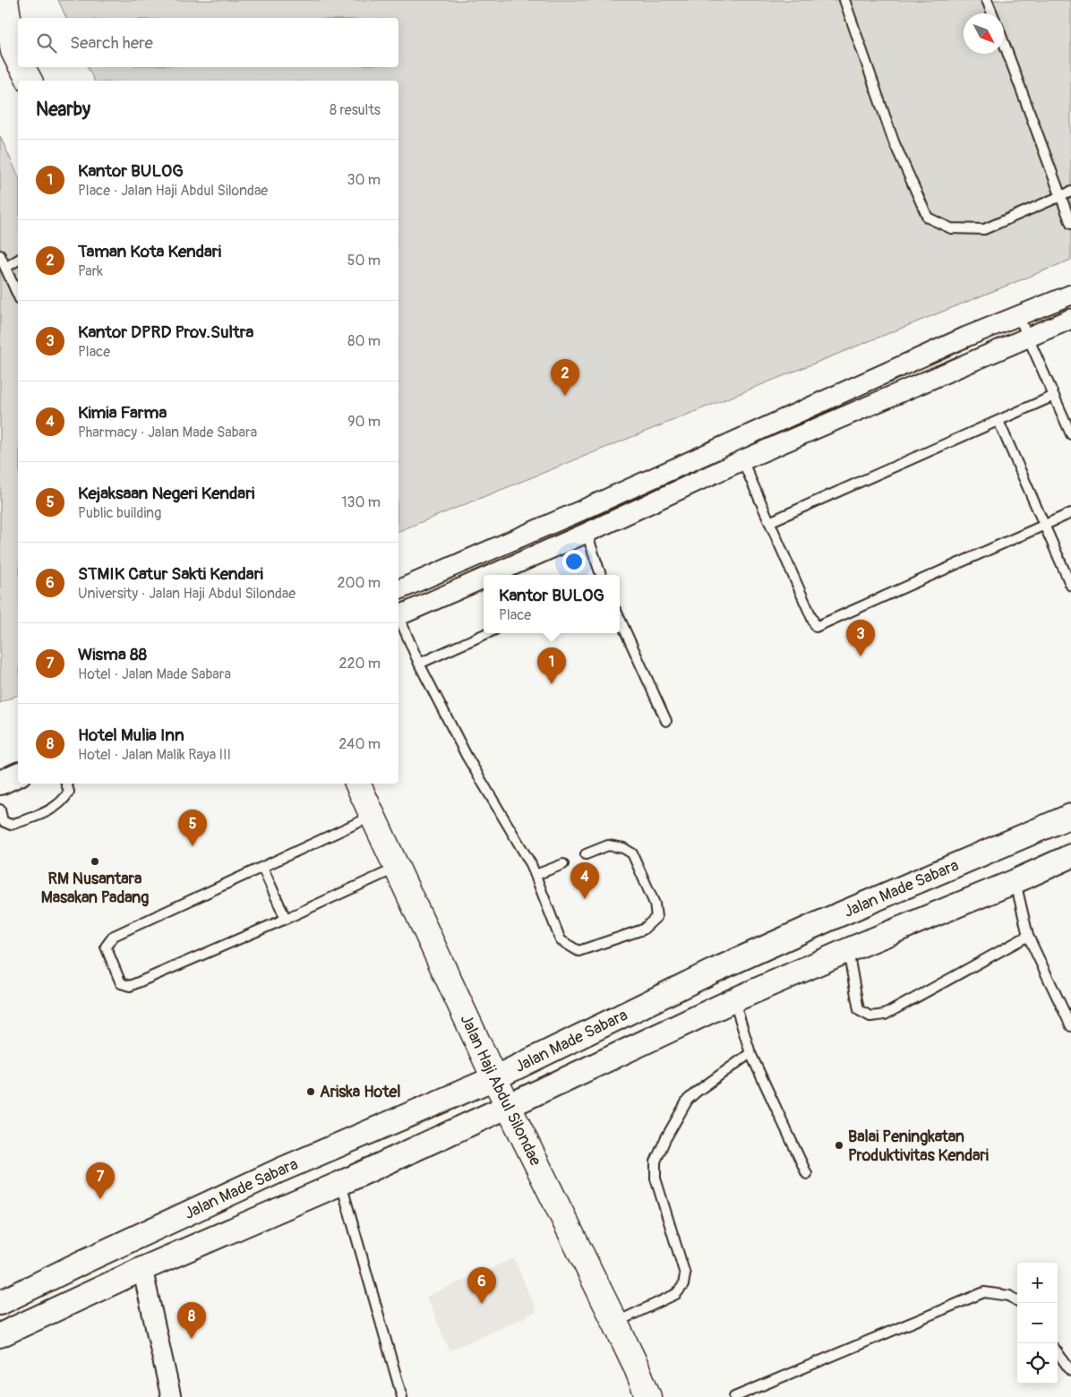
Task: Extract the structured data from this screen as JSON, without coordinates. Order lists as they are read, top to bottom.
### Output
{
  "streets": {
    "highway": ["Jalan Haji Abdul Silondae"],
    "street": ["Jalan Made Sabara"]
  },
  "crossings": [
    ["Jalan Made Sabara", "Jalan Haji Abdul Silondae"]
  ],
  "places": ["RM Nusantara Masakan Padang", "Ariska Hotel", "Balai Peningkatan Produktivitas Kendari"],
  "north": "bottom right",
  "page": {
    "search": "Search here",
    "heading": ["Nearby", "8 results"],
    "list": [
      {
        "mark": "1",
        "name": "Kantor BULOG",
        "note": "Place · Jalan Haji Abdul Silondae",
        "value": "30 m"
      },
      {
        "mark": "2",
        "name": "Taman Kota Kendari",
        "note": "Park",
        "value": "50 m"
      },
      {
        "mark": "3",
        "name": "Kantor DPRD Prov.Sultra",
        "note": "Place",
        "value": "80 m"
      },
      {
        "mark": "4",
        "name": "Kimia Farma",
        "note": "Pharmacy · Jalan Made Sabara",
        "value": "90 m"
      },
      {
        "mark": "5",
        "name": "Kejaksaan Negeri Kendari",
        "note": "Public building",
        "value": "130 m"
      },
      {
        "mark": "6",
        "name": "STMIK Catur Sakti Kendari",
        "note": "University · Jalan Haji Abdul Silondae",
        "value": "200 m"
      },
      {
        "mark": "7",
        "name": "Wisma 88",
        "note": "Hotel · Jalan Made Sabara",
        "value": "220 m"
      },
      {
        "mark": "8",
        "name": "Hotel Mulia Inn",
        "note": "Hotel · Jalan Malik Raya III",
        "value": "240 m"
      }
    ],
    "pins": [
      "2",
      "3",
      "1",
      "5",
      "4",
      "7",
      "6",
      "8"
    ],
    "popup": ["Kantor BULOG", "Place"],
    "map_buttons": ["+", "−"]
  }
}
